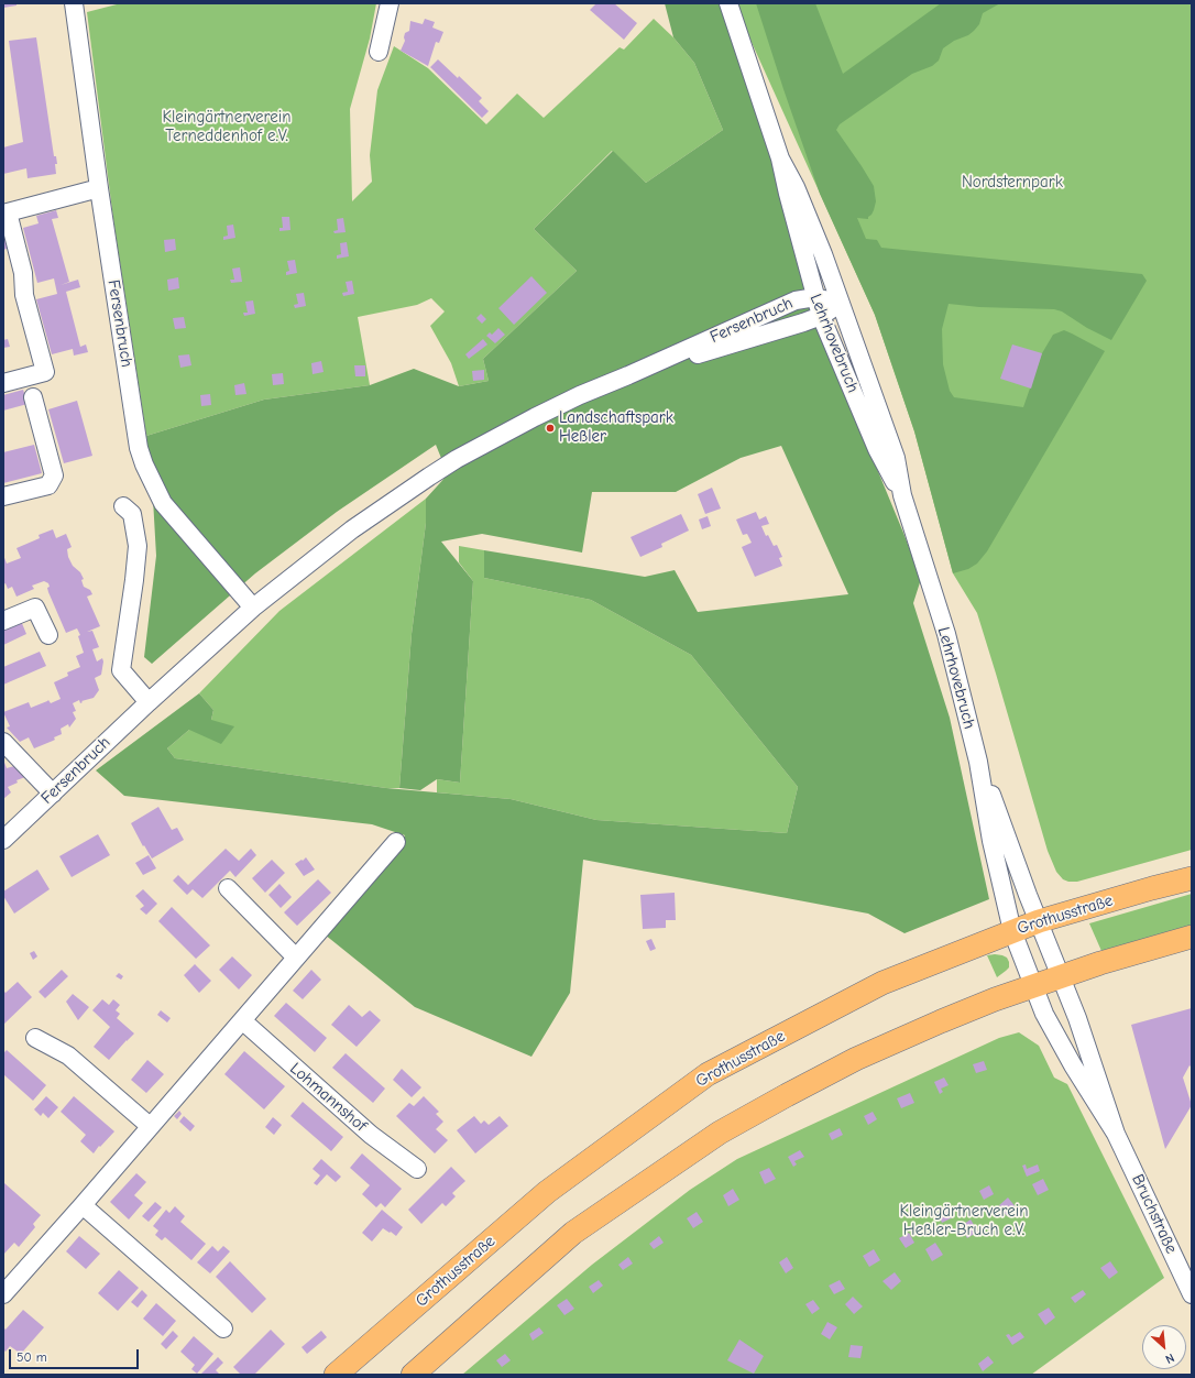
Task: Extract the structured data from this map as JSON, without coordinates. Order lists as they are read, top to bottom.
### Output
{
  "streets": {
    "main road": ["Grothusstraße"],
    "street": [
      "Fersenbruch",
      "Lehrhovebruch",
      "Lohmannshof",
      "Bruchstraße"
    ]
  },
  "crossings": [
    ["Fersenbruch", "Lehrhovebruch"],
    ["Lehrhovebruch", "Grothusstraße"],
    ["Lehrhovebruch", "Bruchstraße"]
  ],
  "parks": ["Kleingärtnerverein Terneddenhof e.V.", "Nordsternpark", "Kleingärtnerverein Heßler-Bruch e.V."],
  "places": ["Landschaftspark Heßler"],
  "scale_bar": "50 m",
  "north": "bottom right"
}
